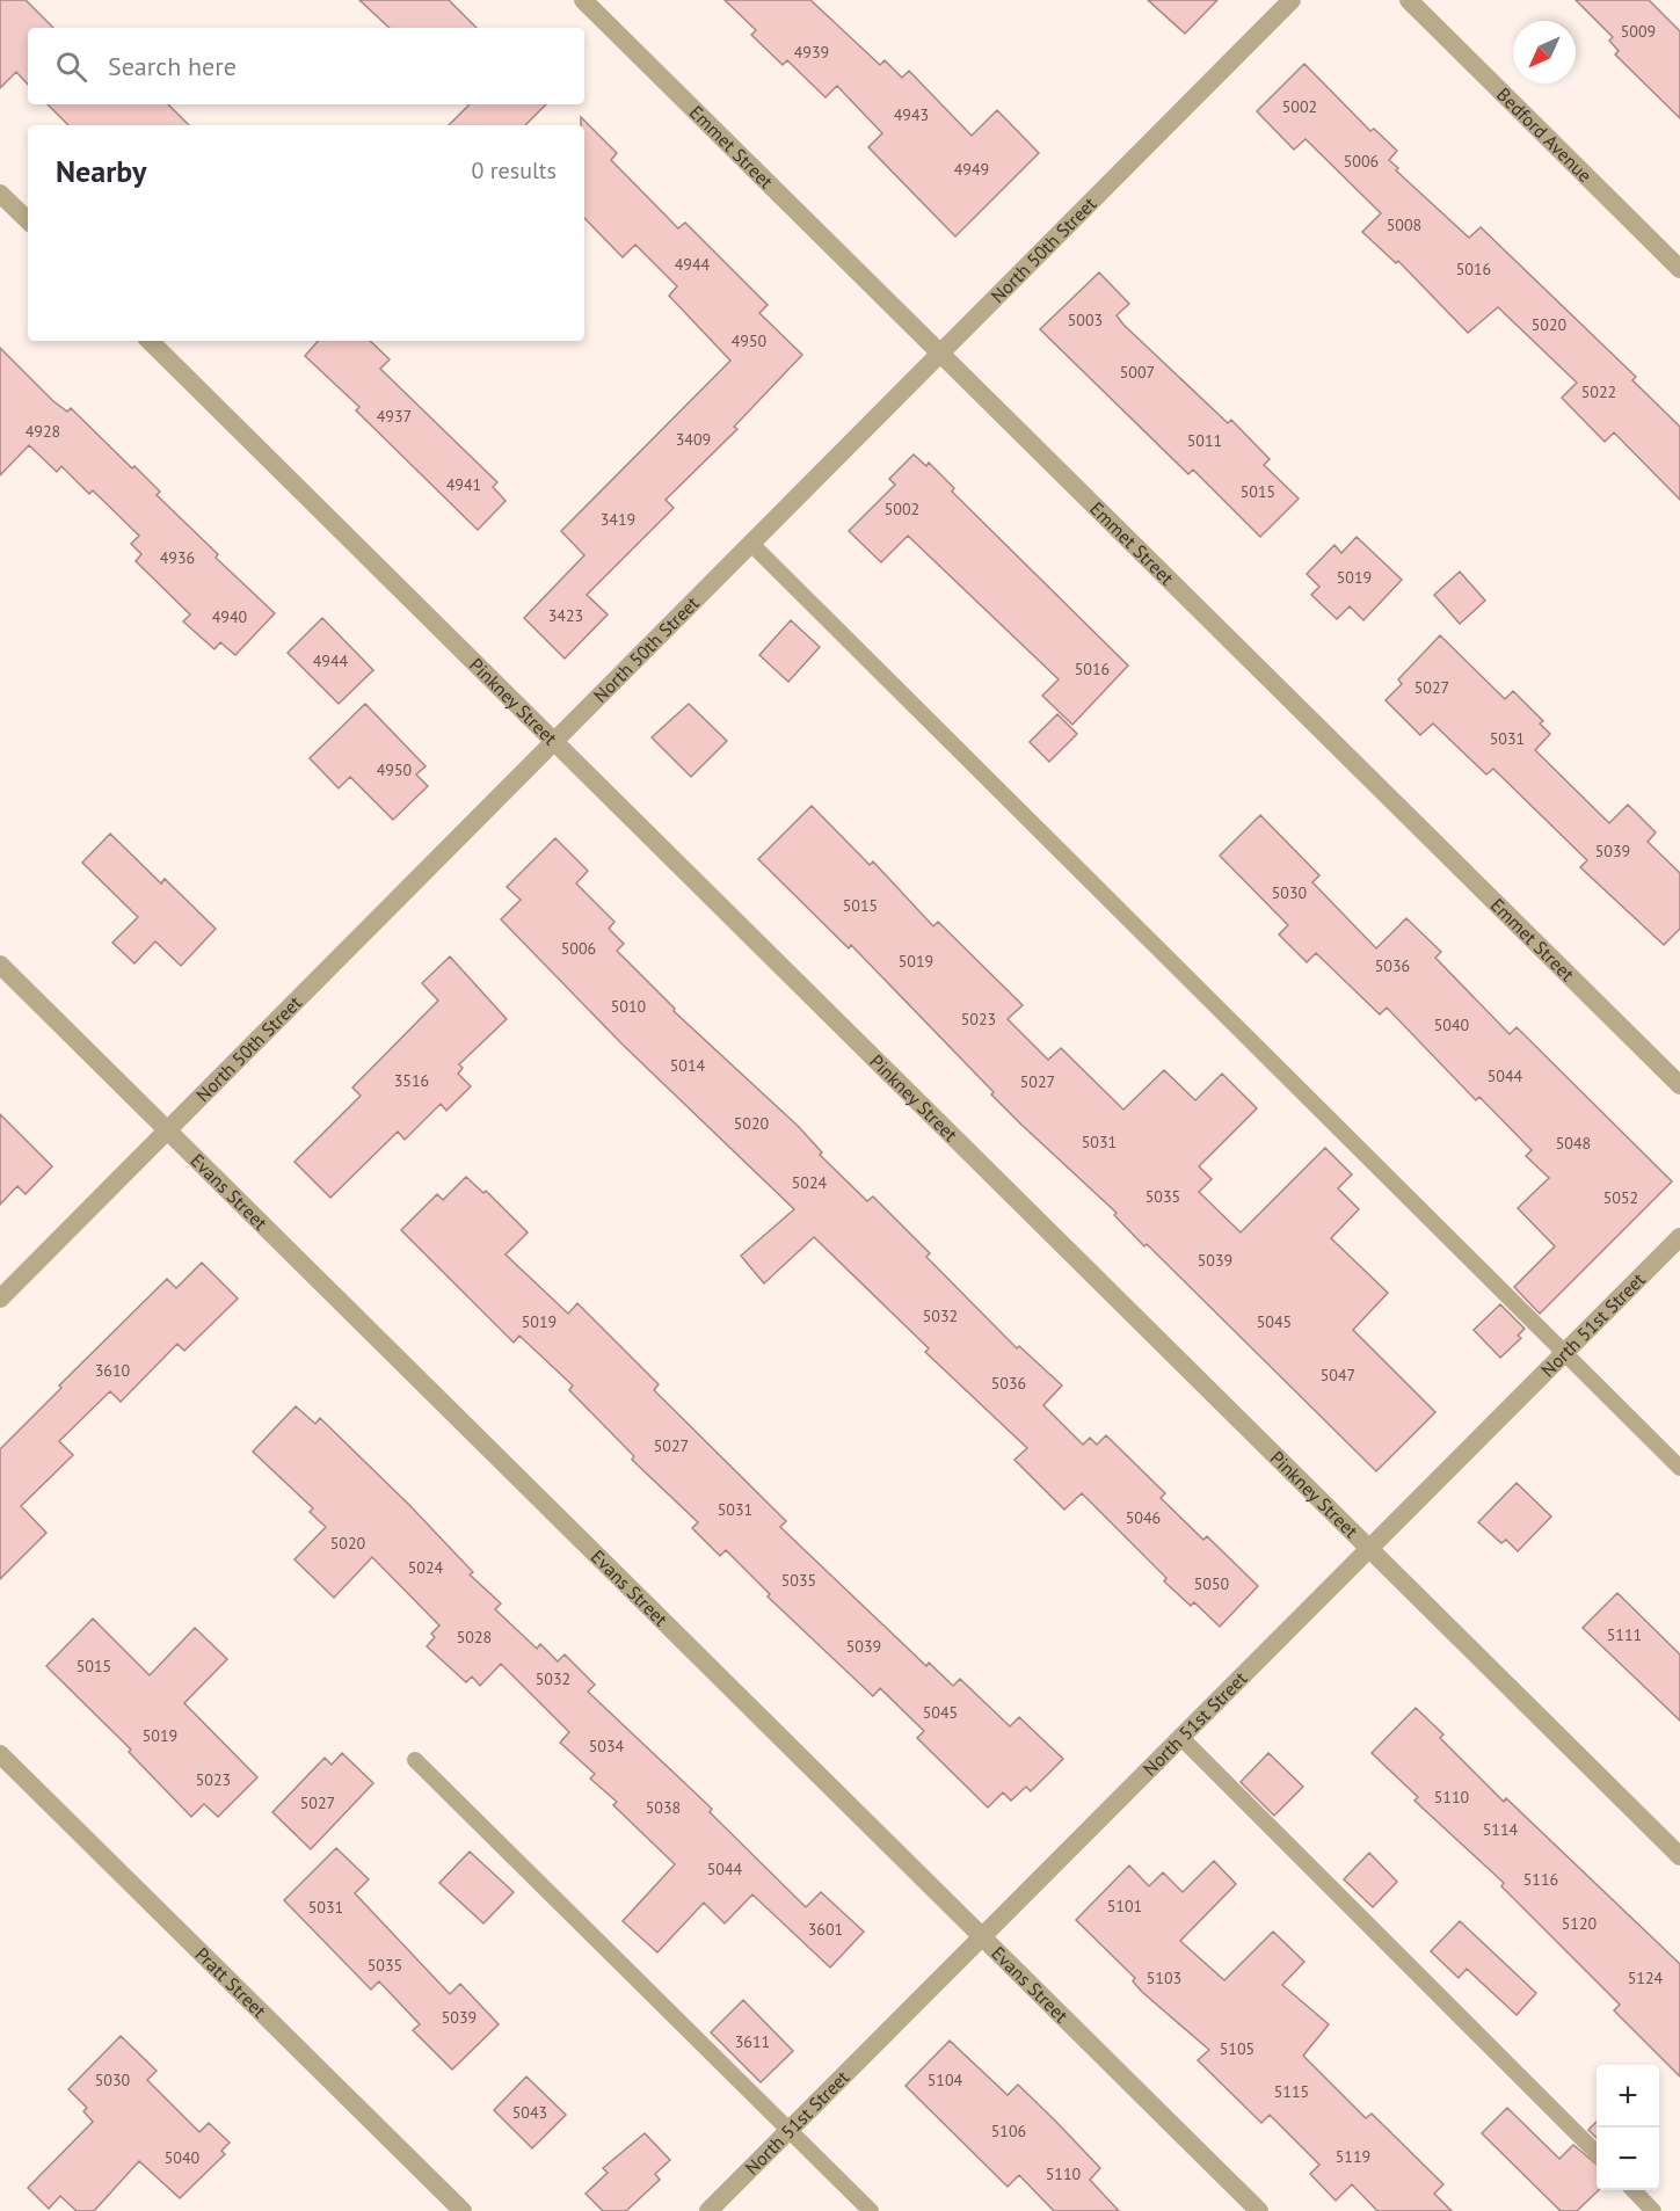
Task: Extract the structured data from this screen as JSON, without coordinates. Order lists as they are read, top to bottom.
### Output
{
  "streets": {
    "street": [
      "Bedford Avenue",
      "Emmet Street",
      "North 50th Street",
      "Pinkney Street",
      "Evans Street",
      "North 51st Street",
      "Pratt Street"
    ]
  },
  "crossings": [
    ["Emmet Street", "North 50th Street"],
    ["North 50th Street", "Pinkney Street"],
    ["North 50th Street", "Evans Street"],
    ["Pinkney Street", "North 51st Street"],
    ["Evans Street", "North 51st Street"]
  ],
  "house_numbers": [
    "5009",
    "4939",
    "5002",
    "4943",
    "5006",
    "4949",
    "5008",
    "4944",
    "5016",
    "5003",
    "5020",
    "4950",
    "5007",
    "5022",
    "4937",
    "4928",
    "3409",
    "5011",
    "4941",
    "5015",
    "5002",
    "3419",
    "4936",
    "5019",
    "3423",
    "4940",
    "4944",
    "5016",
    "5027",
    "5031",
    "4950",
    "5039",
    "5030",
    "5015",
    "5006",
    "5019",
    "5036",
    "5010",
    "5023",
    "5040",
    "5014",
    "5044",
    "3516",
    "5027",
    "5020",
    "5031",
    "5048",
    "5024",
    "5035",
    "5052",
    "5039",
    "5032",
    "5019",
    "5045",
    "3610",
    "5047",
    "5036",
    "5027",
    "5031",
    "5046",
    "5020",
    "5024",
    "5035",
    "5050",
    "5111",
    "5028",
    "5039",
    "5015",
    "5032",
    "5045",
    "5019",
    "5034",
    "5023",
    "5110",
    "5027",
    "5038",
    "5114",
    "5044",
    "5116",
    "5101",
    "5031",
    "5120",
    "3601",
    "5035",
    "5103",
    "5124",
    "5039",
    "3611",
    "5105",
    "5030",
    "5104",
    "5115",
    "5043",
    "5106",
    "5119",
    "5040",
    "5110"
  ],
  "north": "bottom left",
  "page": {
    "search": "Search here",
    "heading": ["Nearby", "0 results"],
    "map_buttons": ["+", "−"]
  }
}
